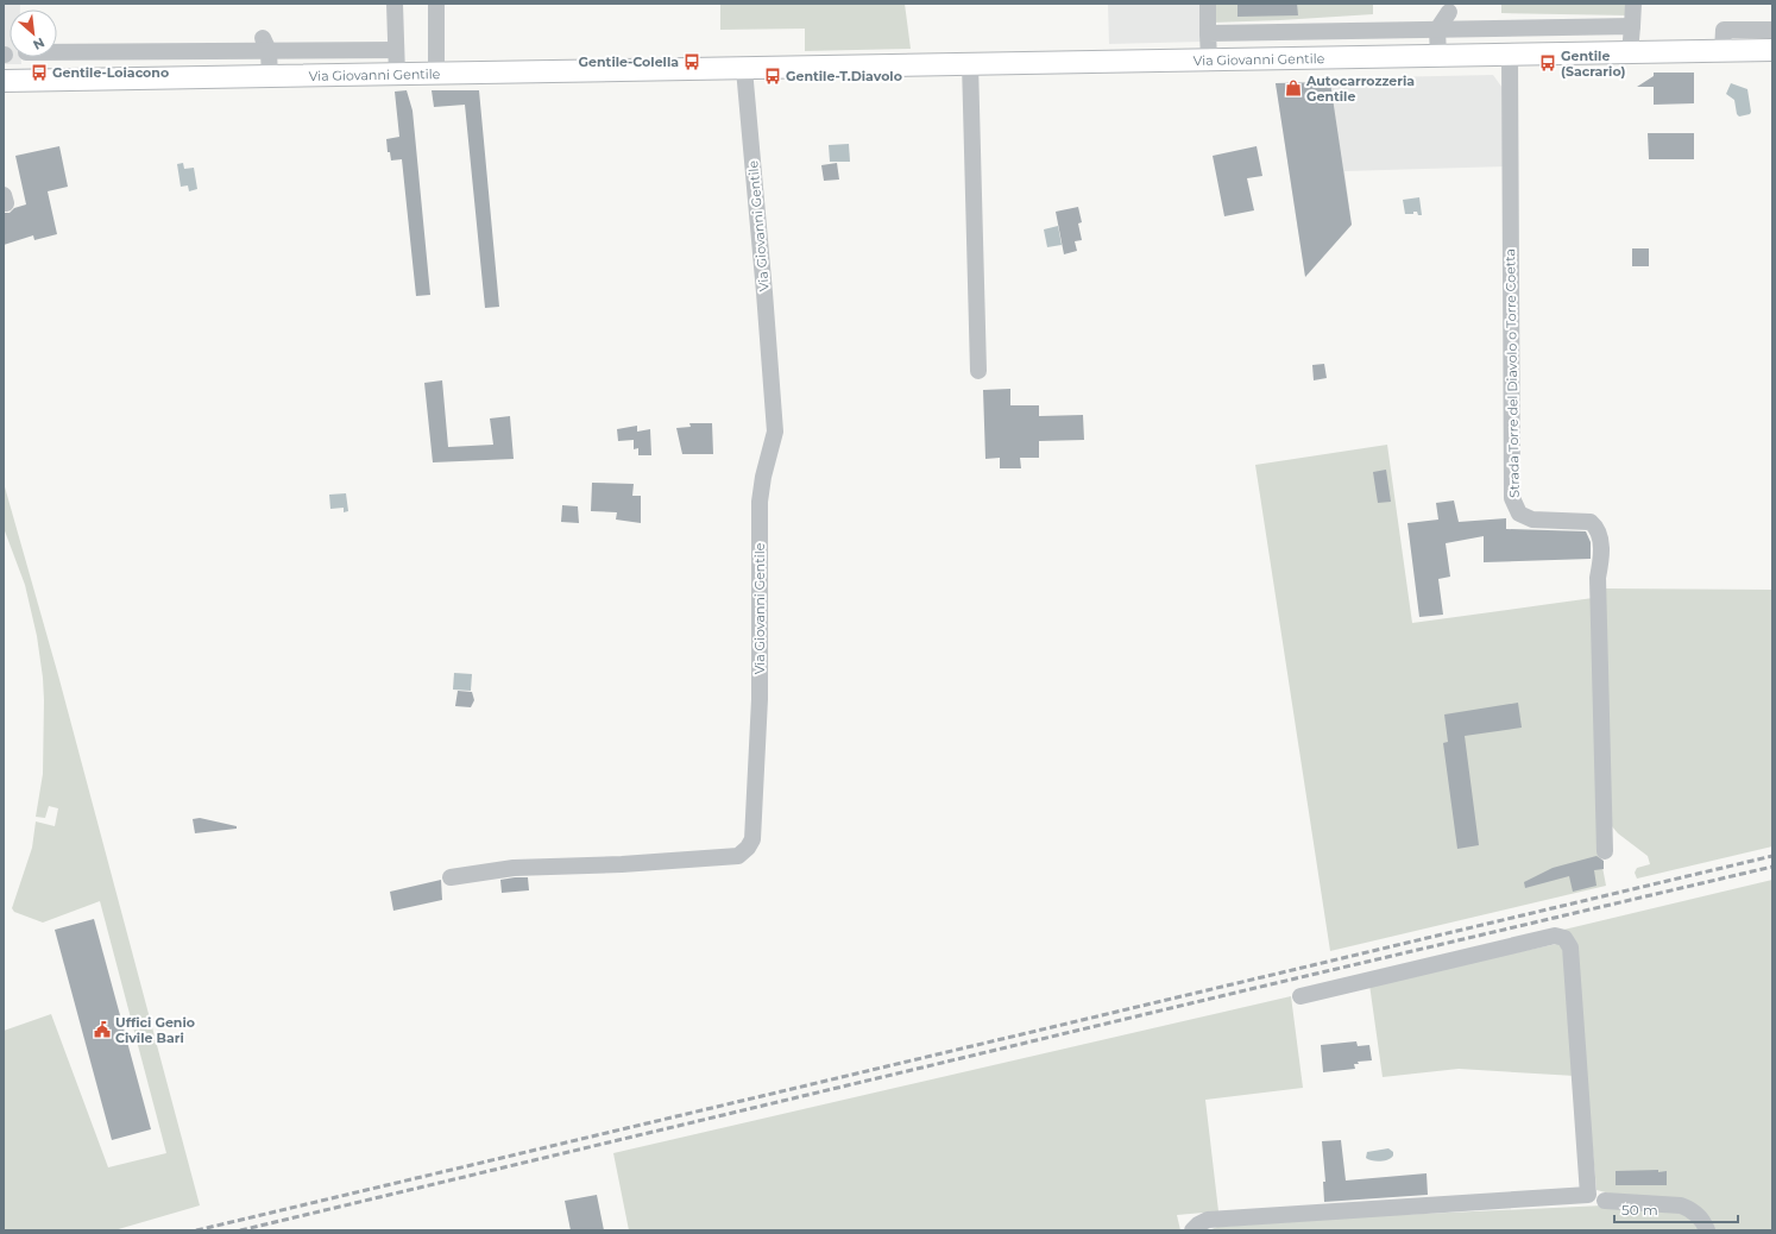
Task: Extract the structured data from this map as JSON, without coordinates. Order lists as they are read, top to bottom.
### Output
{
  "streets": {
    "main road": ["Via Giovanni Gentile"],
    "street": ["Strada Torre del Diavolo o Torre Coetta"]
  },
  "crossings": [
    ["Via Giovanni Gentile", "Strada Torre del Diavolo o Torre Coetta"]
  ],
  "places": {
    "bus stop": [
      "Gentile-Colella",
      "Gentile (Sacrario)",
      "Gentile-Loiacono",
      "Gentile-T.Diavolo"
    ],
    "shop": ["Autocarrozzeria Gentile"],
    "public building": ["Uffici Genio Civile Bari"]
  },
  "scale_bar": "50 m",
  "north": "bottom right"
}
